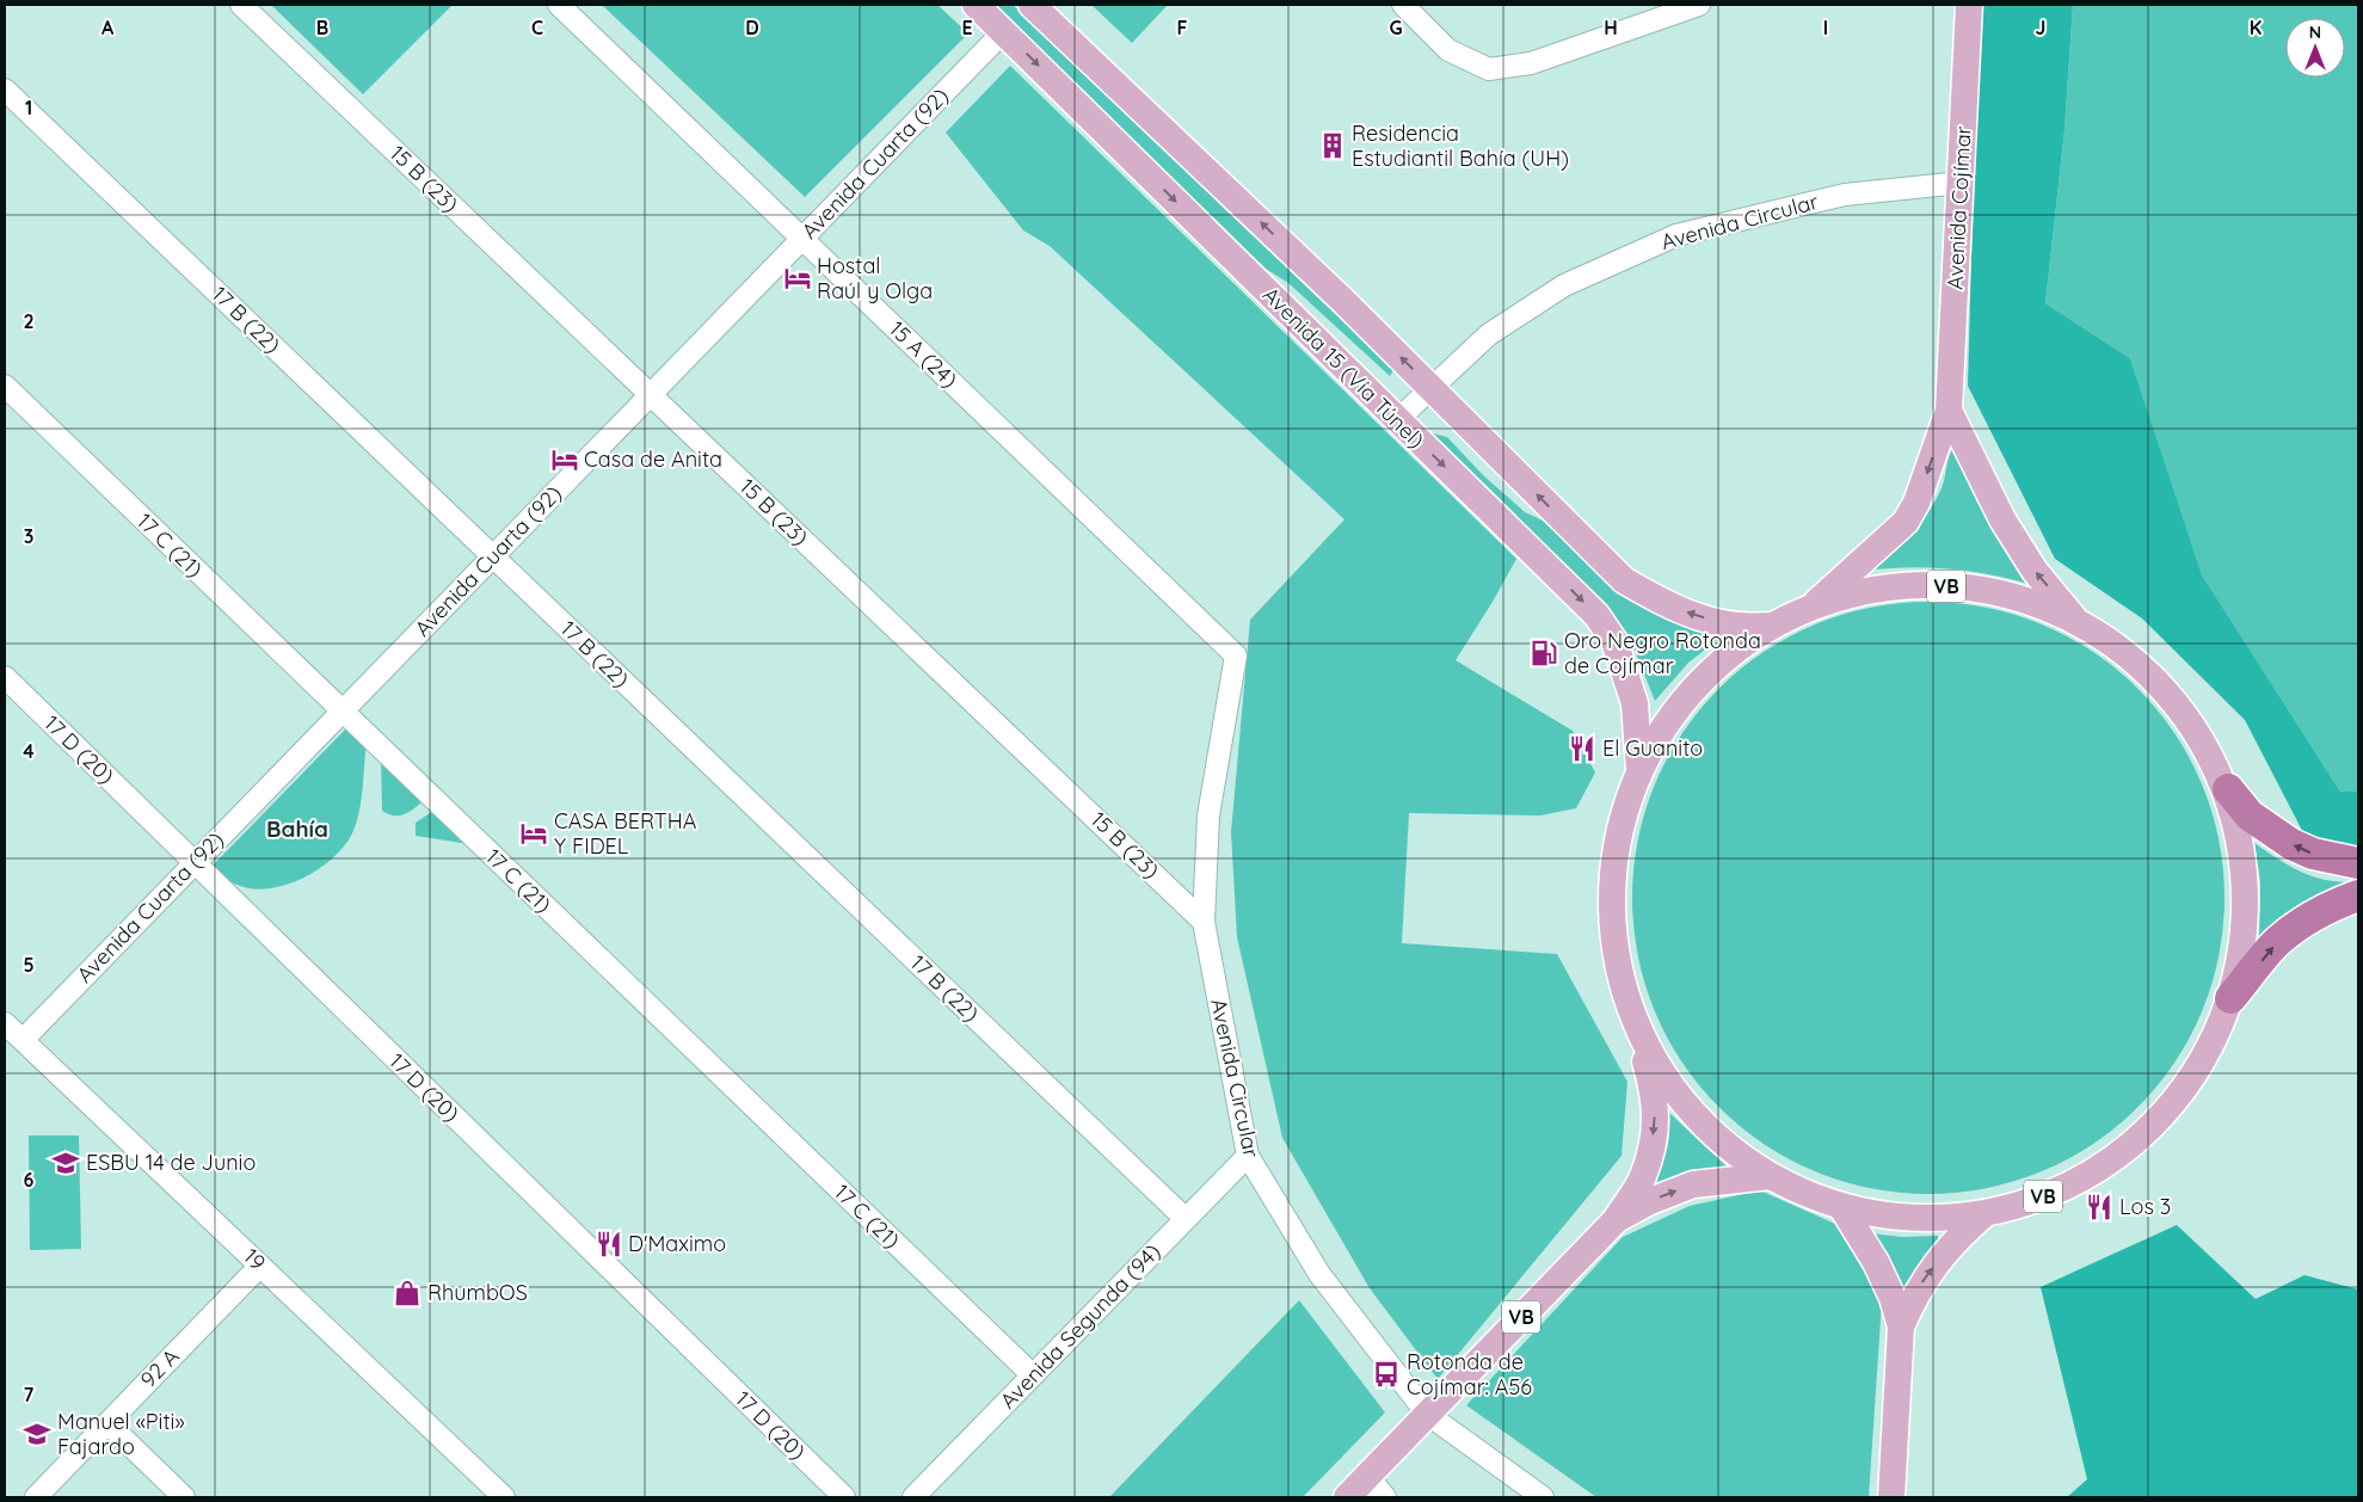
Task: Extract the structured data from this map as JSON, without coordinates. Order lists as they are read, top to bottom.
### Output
{
  "streets": {
    "highway": ["VB"],
    "main road": ["Avenida Cojímar", "Avenida 15 (Vía Túnel)"],
    "street": [
      "Avenida Cuarta (92)",
      "15 B (23)",
      "Avenida Circular",
      "17 B (22)",
      "15 A (24)",
      "17 C (21)",
      "17 D (20)",
      "19",
      "Avenida Segunda (94)",
      "92 A"
    ]
  },
  "crossings": [
    ["Avenida Cuarta (92)", "15 B (23)"],
    ["Avenida Cuarta (92)", "17 B (22)"],
    ["Avenida Cuarta (92)", "15 A (24)"],
    ["Avenida Cuarta (92)", "Avenida 15 (Vía Túnel)"],
    ["Avenida Cuarta (92)", "17 C (21)"],
    ["Avenida Cuarta (92)", "17 D (20)"],
    ["Avenida Cuarta (92)", "19"],
    ["15 B (23)", "Avenida Circular"],
    ["Avenida Cojímar", "Avenida Circular"],
    ["Avenida Circular", "15 A (24)"],
    ["Avenida Circular", "Avenida 15 (Vía Túnel)"],
    ["Avenida Circular", "VB"],
    ["Avenida Circular", "Avenida Segunda (94)"],
    ["17 B (22)", "Avenida Segunda (94)"],
    ["Avenida 15 (Vía Túnel)", "VB"],
    ["17 C (21)", "Avenida Segunda (94)"],
    ["19", "92 A"]
  ],
  "districts": ["Bahía"],
  "places": {
    "building": ["Residencia Estudiantil Bahía (UH)"],
    "hotel": ["Hostal Raúl y Olga", "Casa de Anita", "CASA BERTHA Y FIDEL"],
    "fuel station": ["Oro Negro Rotonda de Cojímar"],
    "restaurant": ["El Guanito", "Los 3", "D'Maximo"],
    "school or university": ["ESBU 14 de Junio", "Manuel «Piti» Fajardo"],
    "shop": ["RhumbOS"],
    "bus stop": ["Rotonda de Cojímar: A56"]
  },
  "north": "top",
  "grid": {
    "columns": [
      "A",
      "B",
      "C",
      "D",
      "E",
      "F",
      "G",
      "H",
      "I",
      "J",
      "K"
    ],
    "rows": [
      "1",
      "2",
      "3",
      "4",
      "5",
      "6",
      "7"
    ]
  }
}
